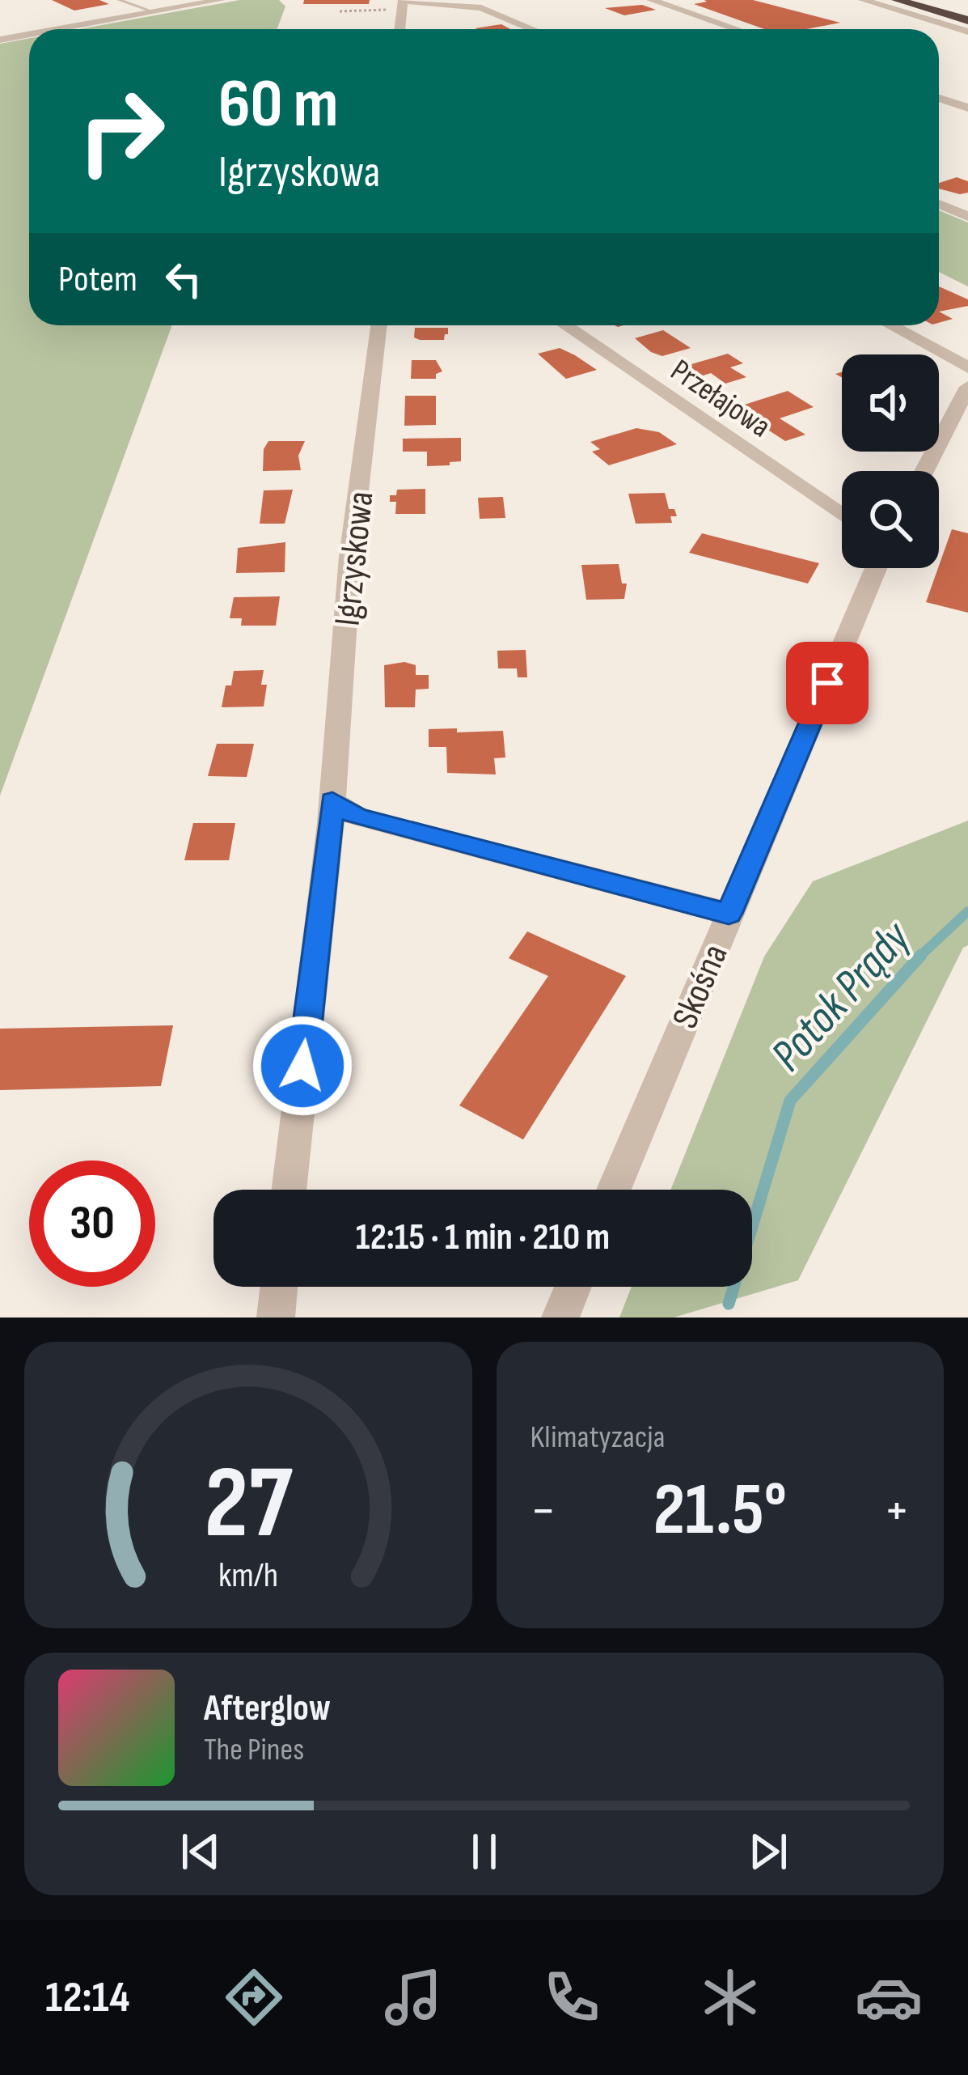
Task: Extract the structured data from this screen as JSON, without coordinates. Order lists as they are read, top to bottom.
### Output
{
  "streets": {
    "street": ["Przełajowa", "Igrzyskowa", "Skośna"]
  },
  "water": ["Potok Prądy"],
  "page": {
    "turn": ["60 m", "Igrzyskowa"],
    "then": "Potem",
    "limit": "30",
    "trip": "12:15 · 1 min · 210 m",
    "tile": "Klimatyzacja",
    "heat": ["−", "21.5°", "+"],
    "song": ["Afterglow", "The Pines"],
    "tabs": "12:14",
    "gauge": ["27", "km/h"]
  }
}
